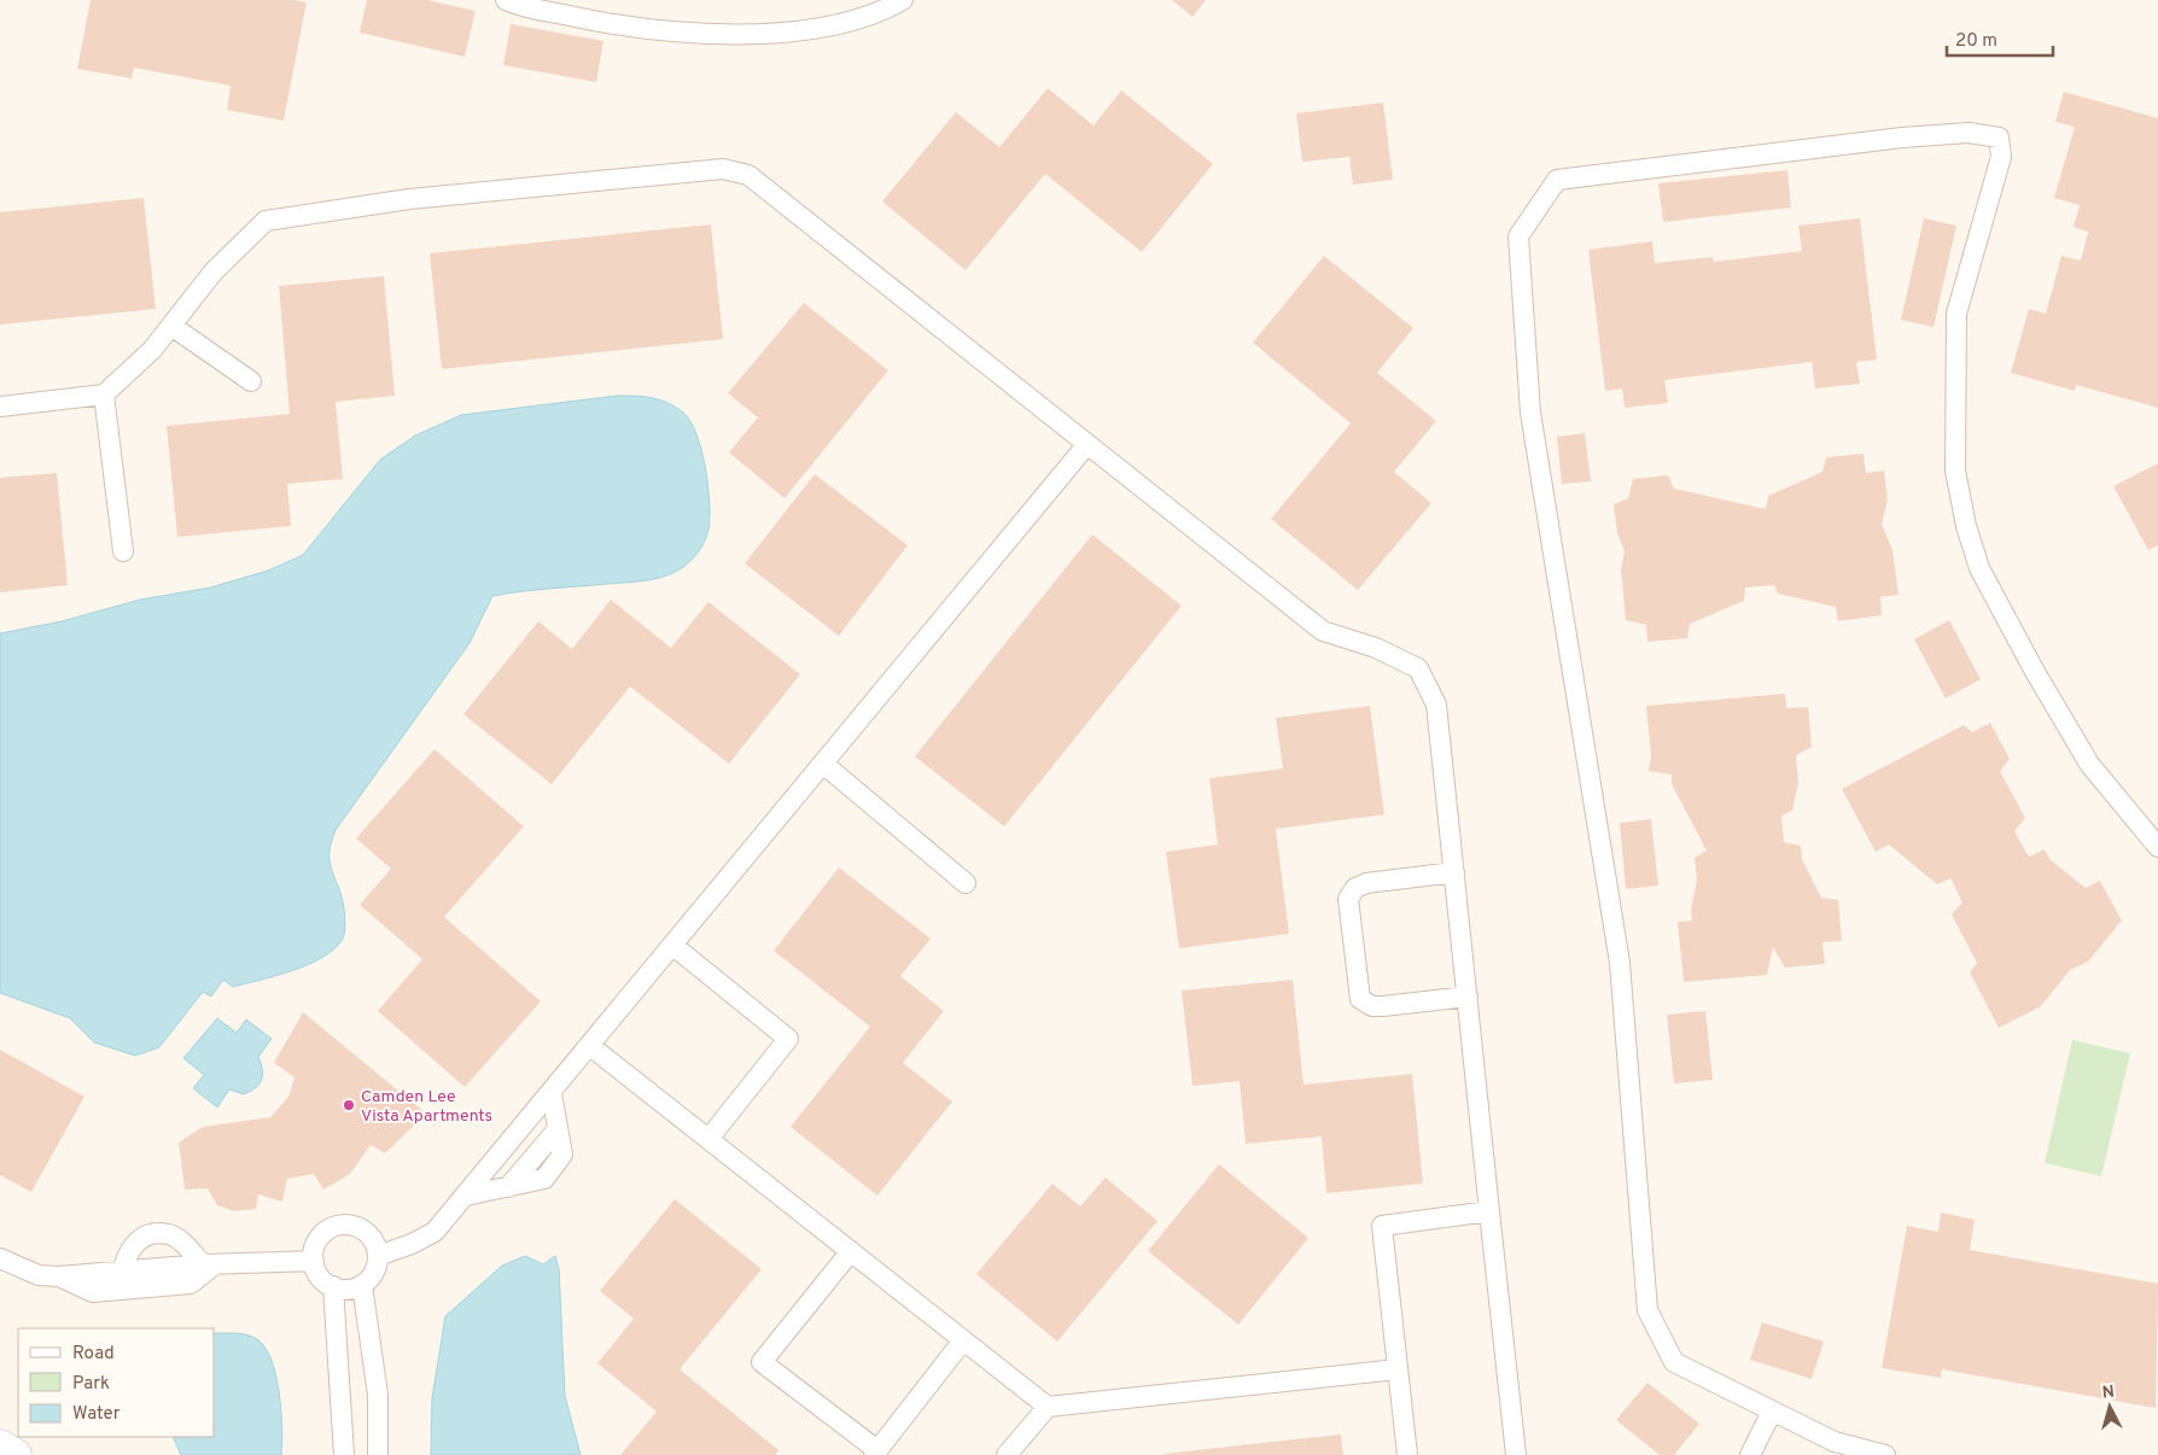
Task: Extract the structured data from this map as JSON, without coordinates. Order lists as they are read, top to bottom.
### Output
{
  "places": ["Camden Lee Vista Apartments"],
  "legend": ["Road", "Park", "Water"],
  "scale_bar": "20 m",
  "north": "top"
}
